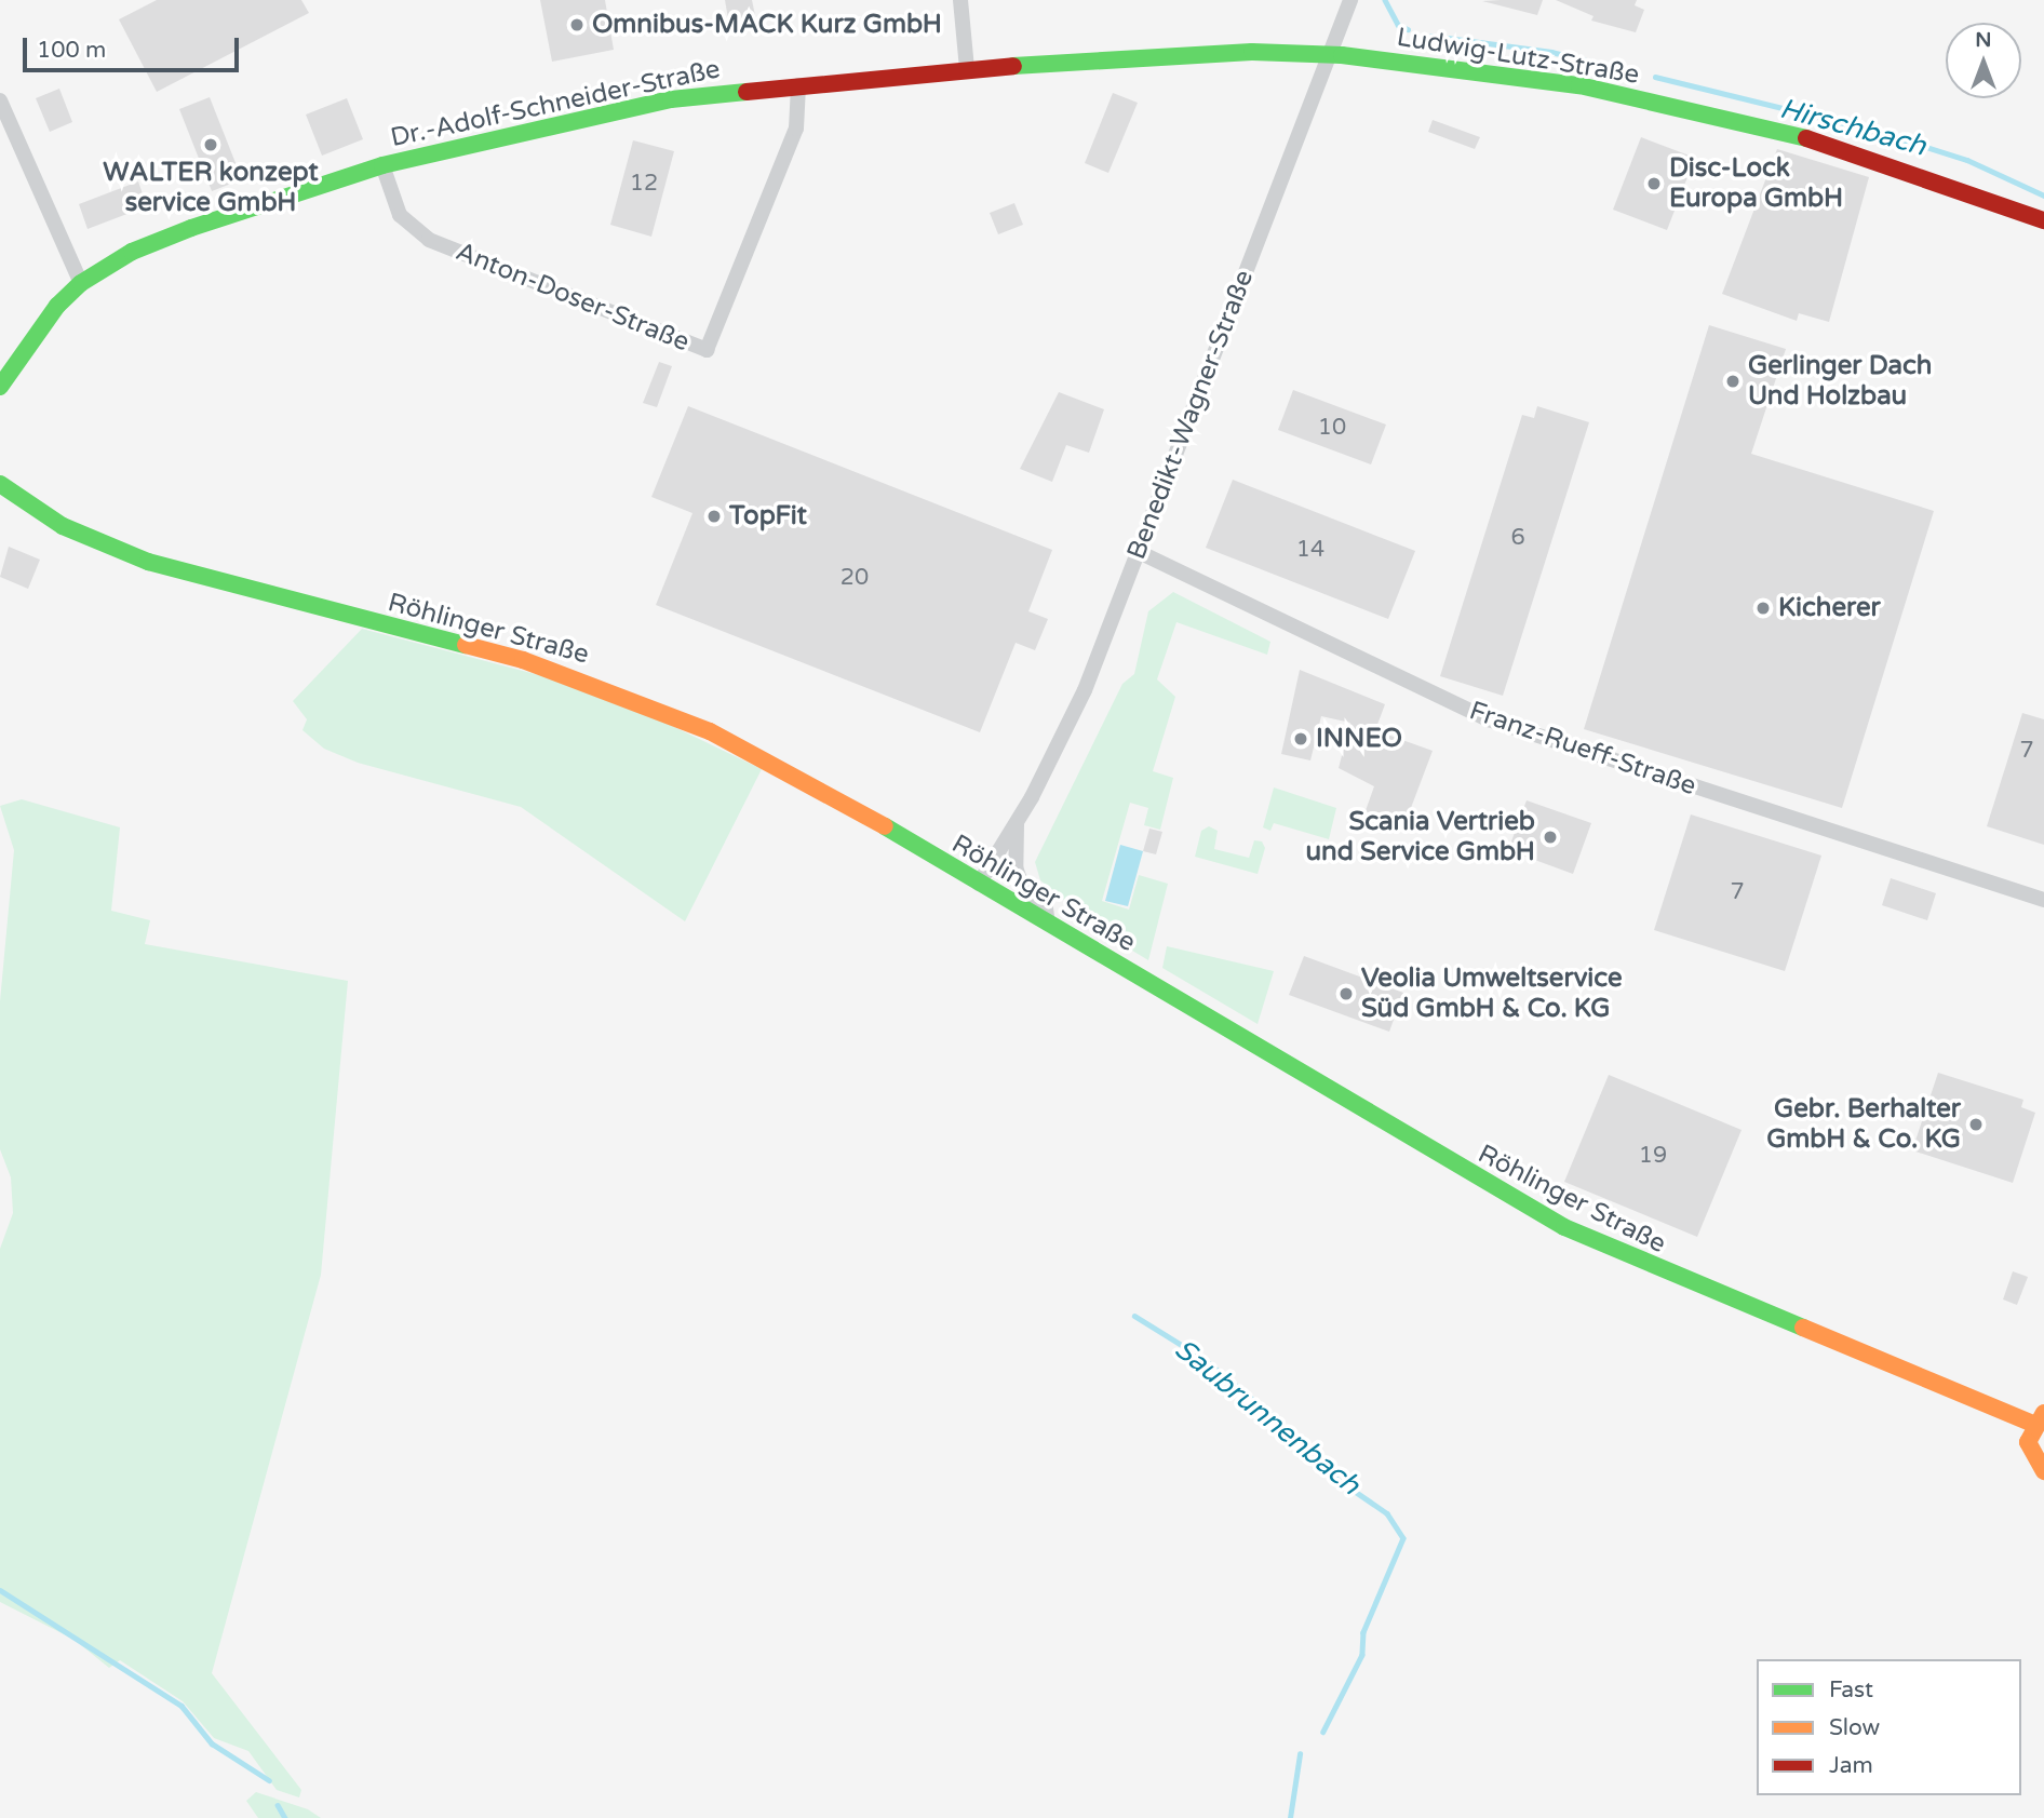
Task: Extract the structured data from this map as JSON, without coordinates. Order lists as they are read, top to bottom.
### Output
{
  "streets": {
    "street": [
      "Ludwig-Lutz-Straße",
      "Dr.-Adolf-Schneider-Straße",
      "Anton-Doser-Straße",
      "Benedikt-Wagner-Straße",
      "Röhlinger Straße",
      "Franz-Rueff-Straße"
    ]
  },
  "crossings": [
    ["Ludwig-Lutz-Straße", "Dr.-Adolf-Schneider-Straße"],
    ["Ludwig-Lutz-Straße", "Benedikt-Wagner-Straße"],
    ["Dr.-Adolf-Schneider-Straße", "Anton-Doser-Straße"],
    ["Dr.-Adolf-Schneider-Straße", "Benedikt-Wagner-Straße"],
    ["Benedikt-Wagner-Straße", "Röhlinger Straße"],
    ["Benedikt-Wagner-Straße", "Franz-Rueff-Straße"]
  ],
  "water": ["Hirschbach", "Saubrunnenbach"],
  "places": [
    "Omnibus-MACK Kurz GmbH",
    "WALTER konzept service GmbH",
    "Disc-Lock Europa GmbH",
    "Gerlinger Dach Und Holzbau",
    "TopFit",
    "Kicherer",
    "INNEO",
    "Scania Vertrieb und Service GmbH",
    "Veolia Umweltservice Süd GmbH & Co. KG",
    "Gebr. Berhalter GmbH & Co. KG"
  ],
  "house_numbers": [
    "12",
    "10",
    "6",
    "14",
    "20",
    "7",
    "7",
    "19"
  ],
  "legend": ["Fast", "Slow", "Jam"],
  "scale_bar": "100 m",
  "north": "top"
}
